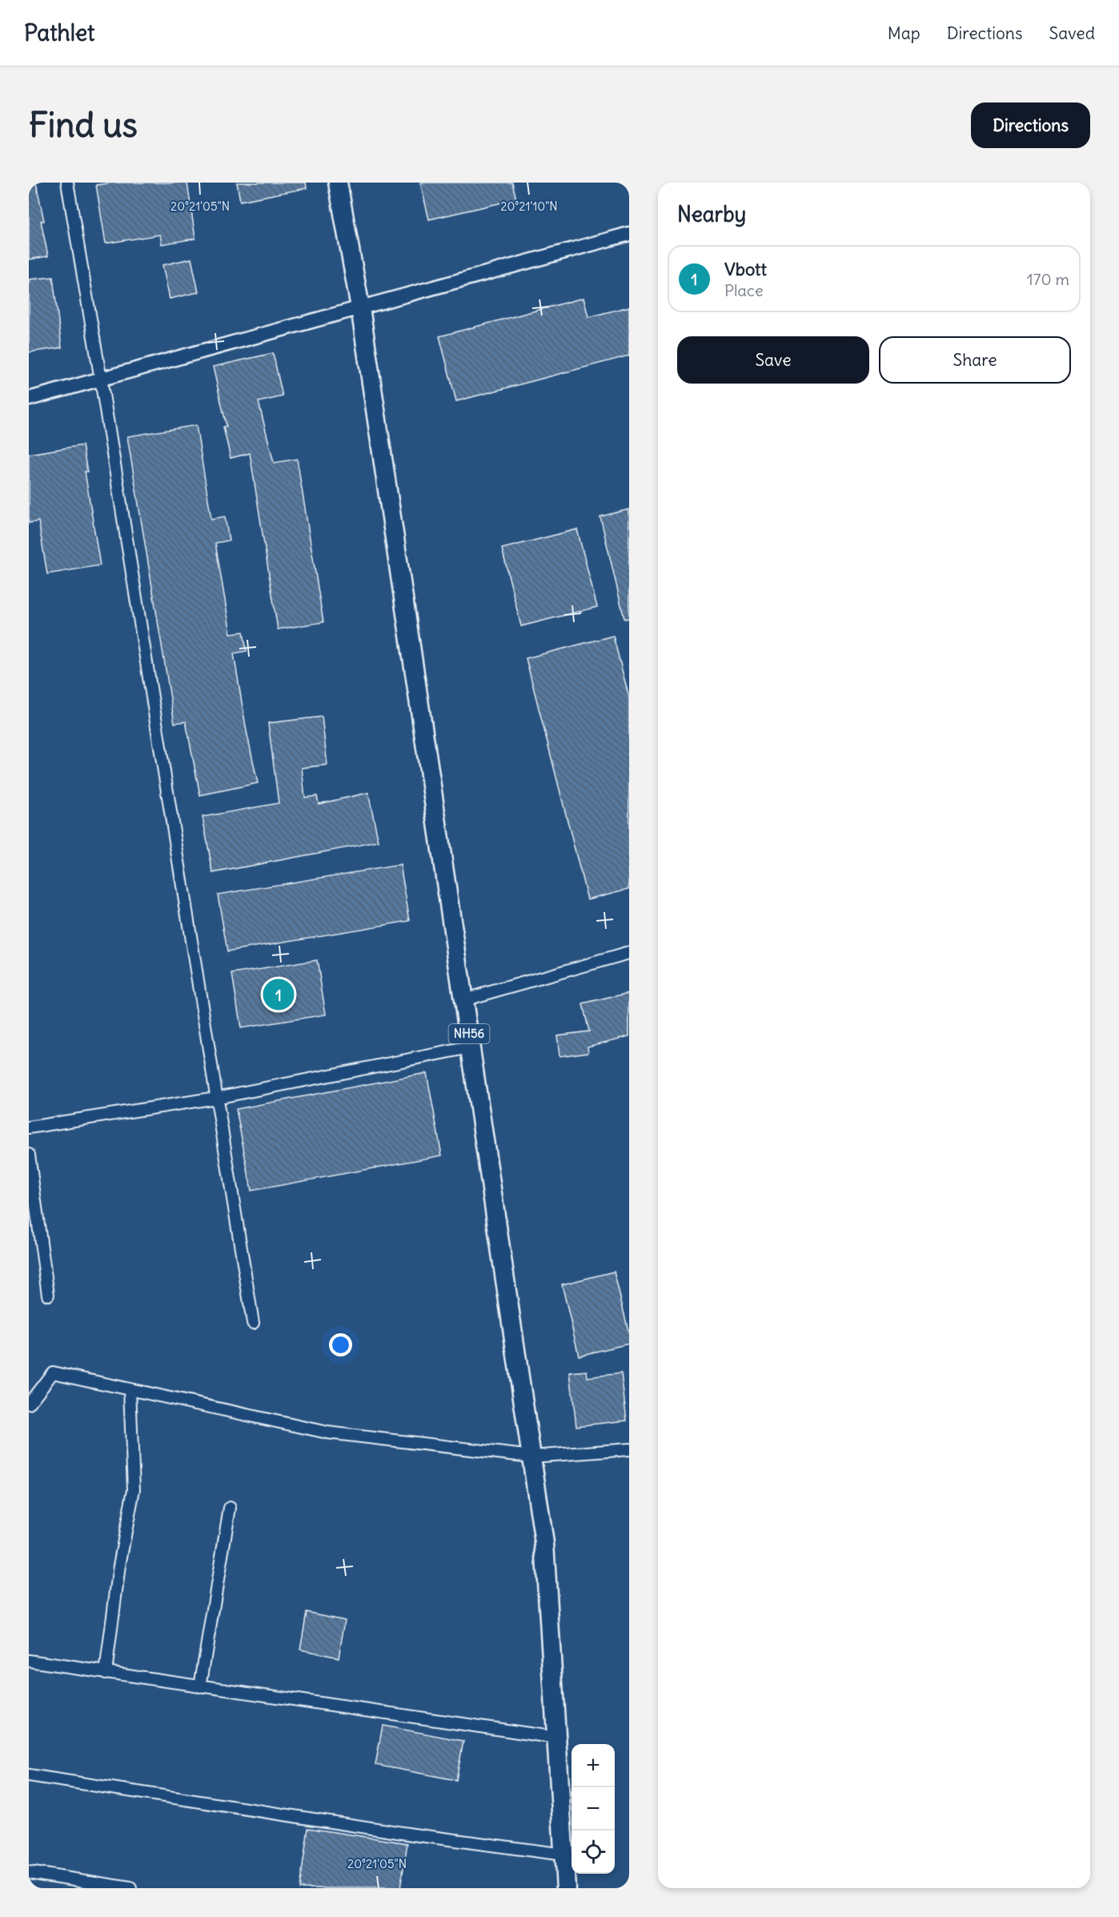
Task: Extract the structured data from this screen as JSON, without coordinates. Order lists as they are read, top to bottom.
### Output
{
  "streets": {
    "highway": ["NH56"]
  },
  "page": {
    "header": "Pathlet",
    "nav": ["Map", "Directions", "Saved"],
    "buttons": [
      "Directions",
      ["Save", "Share"]
    ],
    "title": "Find us",
    "heading": "Nearby",
    "list": [
      {
        "mark": "1",
        "name": "Vbott",
        "note": "Place",
        "value": "170 m"
      }
    ],
    "pins": "1",
    "map_buttons": ["+", "−"]
  },
  "coordinates": ["20°21'05\"N", "20°21'10\"N"]
}
